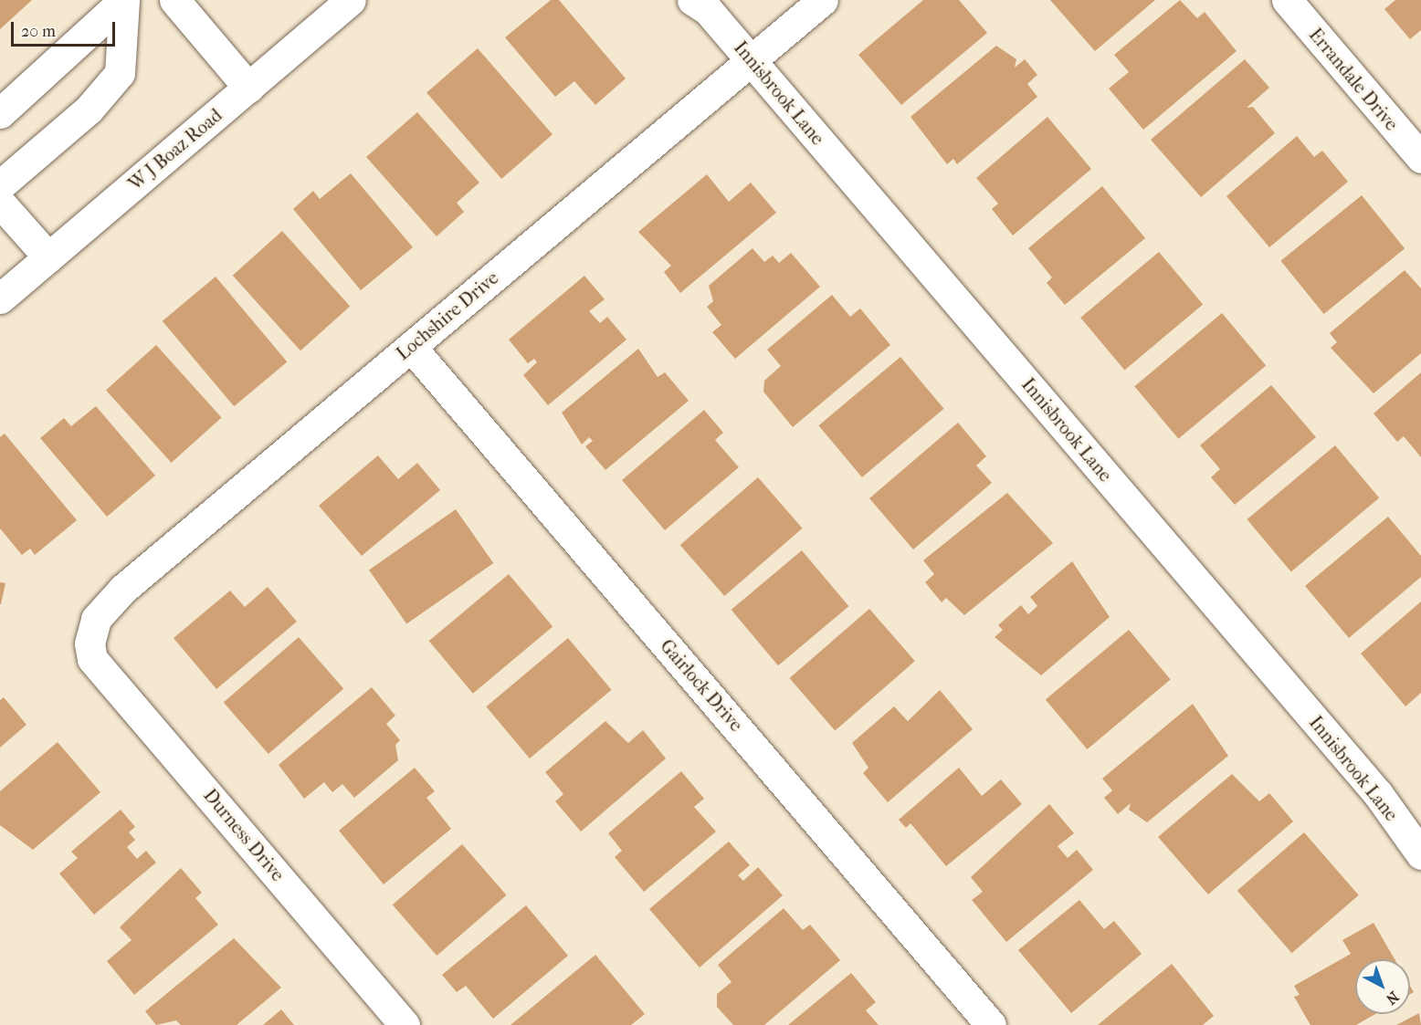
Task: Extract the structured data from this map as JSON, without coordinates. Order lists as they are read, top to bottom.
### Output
{
  "streets": {
    "street": [
      "Errandale Drive",
      "Innisbrook Lane",
      "W J Boaz Road",
      "Lochshire Drive",
      "Gairlock Drive",
      "Durness Drive"
    ]
  },
  "crossings": [
    ["Innisbrook Lane", "Lochshire Drive"],
    ["Lochshire Drive", "Gairlock Drive"],
    ["Lochshire Drive", "Durness Drive"]
  ],
  "scale_bar": "20 m",
  "north": "bottom right"
}
